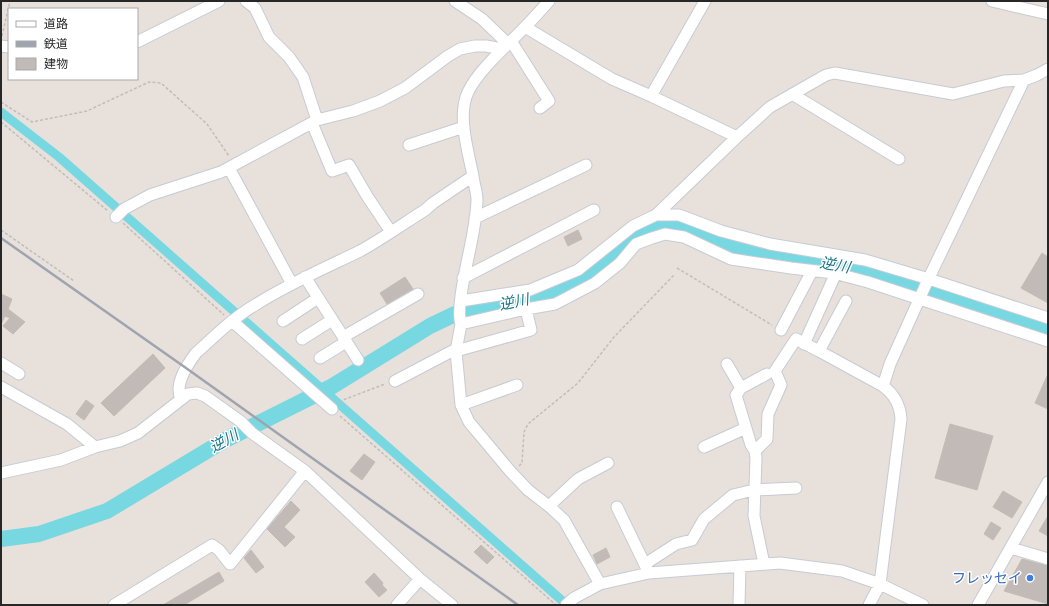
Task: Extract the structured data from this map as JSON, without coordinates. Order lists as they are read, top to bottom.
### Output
{
  "water": ["逆川"],
  "places": ["フレッセイ"],
  "legend": ["道路", "鉄道", "建物"]
}
